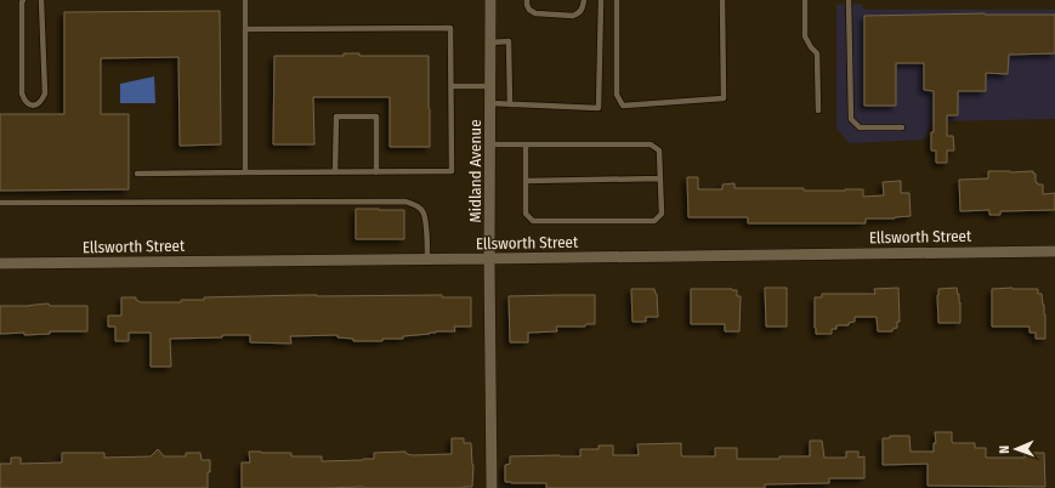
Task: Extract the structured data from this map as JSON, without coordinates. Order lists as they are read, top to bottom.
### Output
{
  "streets": {
    "street": ["Midland Avenue", "Ellsworth Street"]
  },
  "crossings": [
    ["Midland Avenue", "Ellsworth Street"]
  ],
  "north": "left"
}
